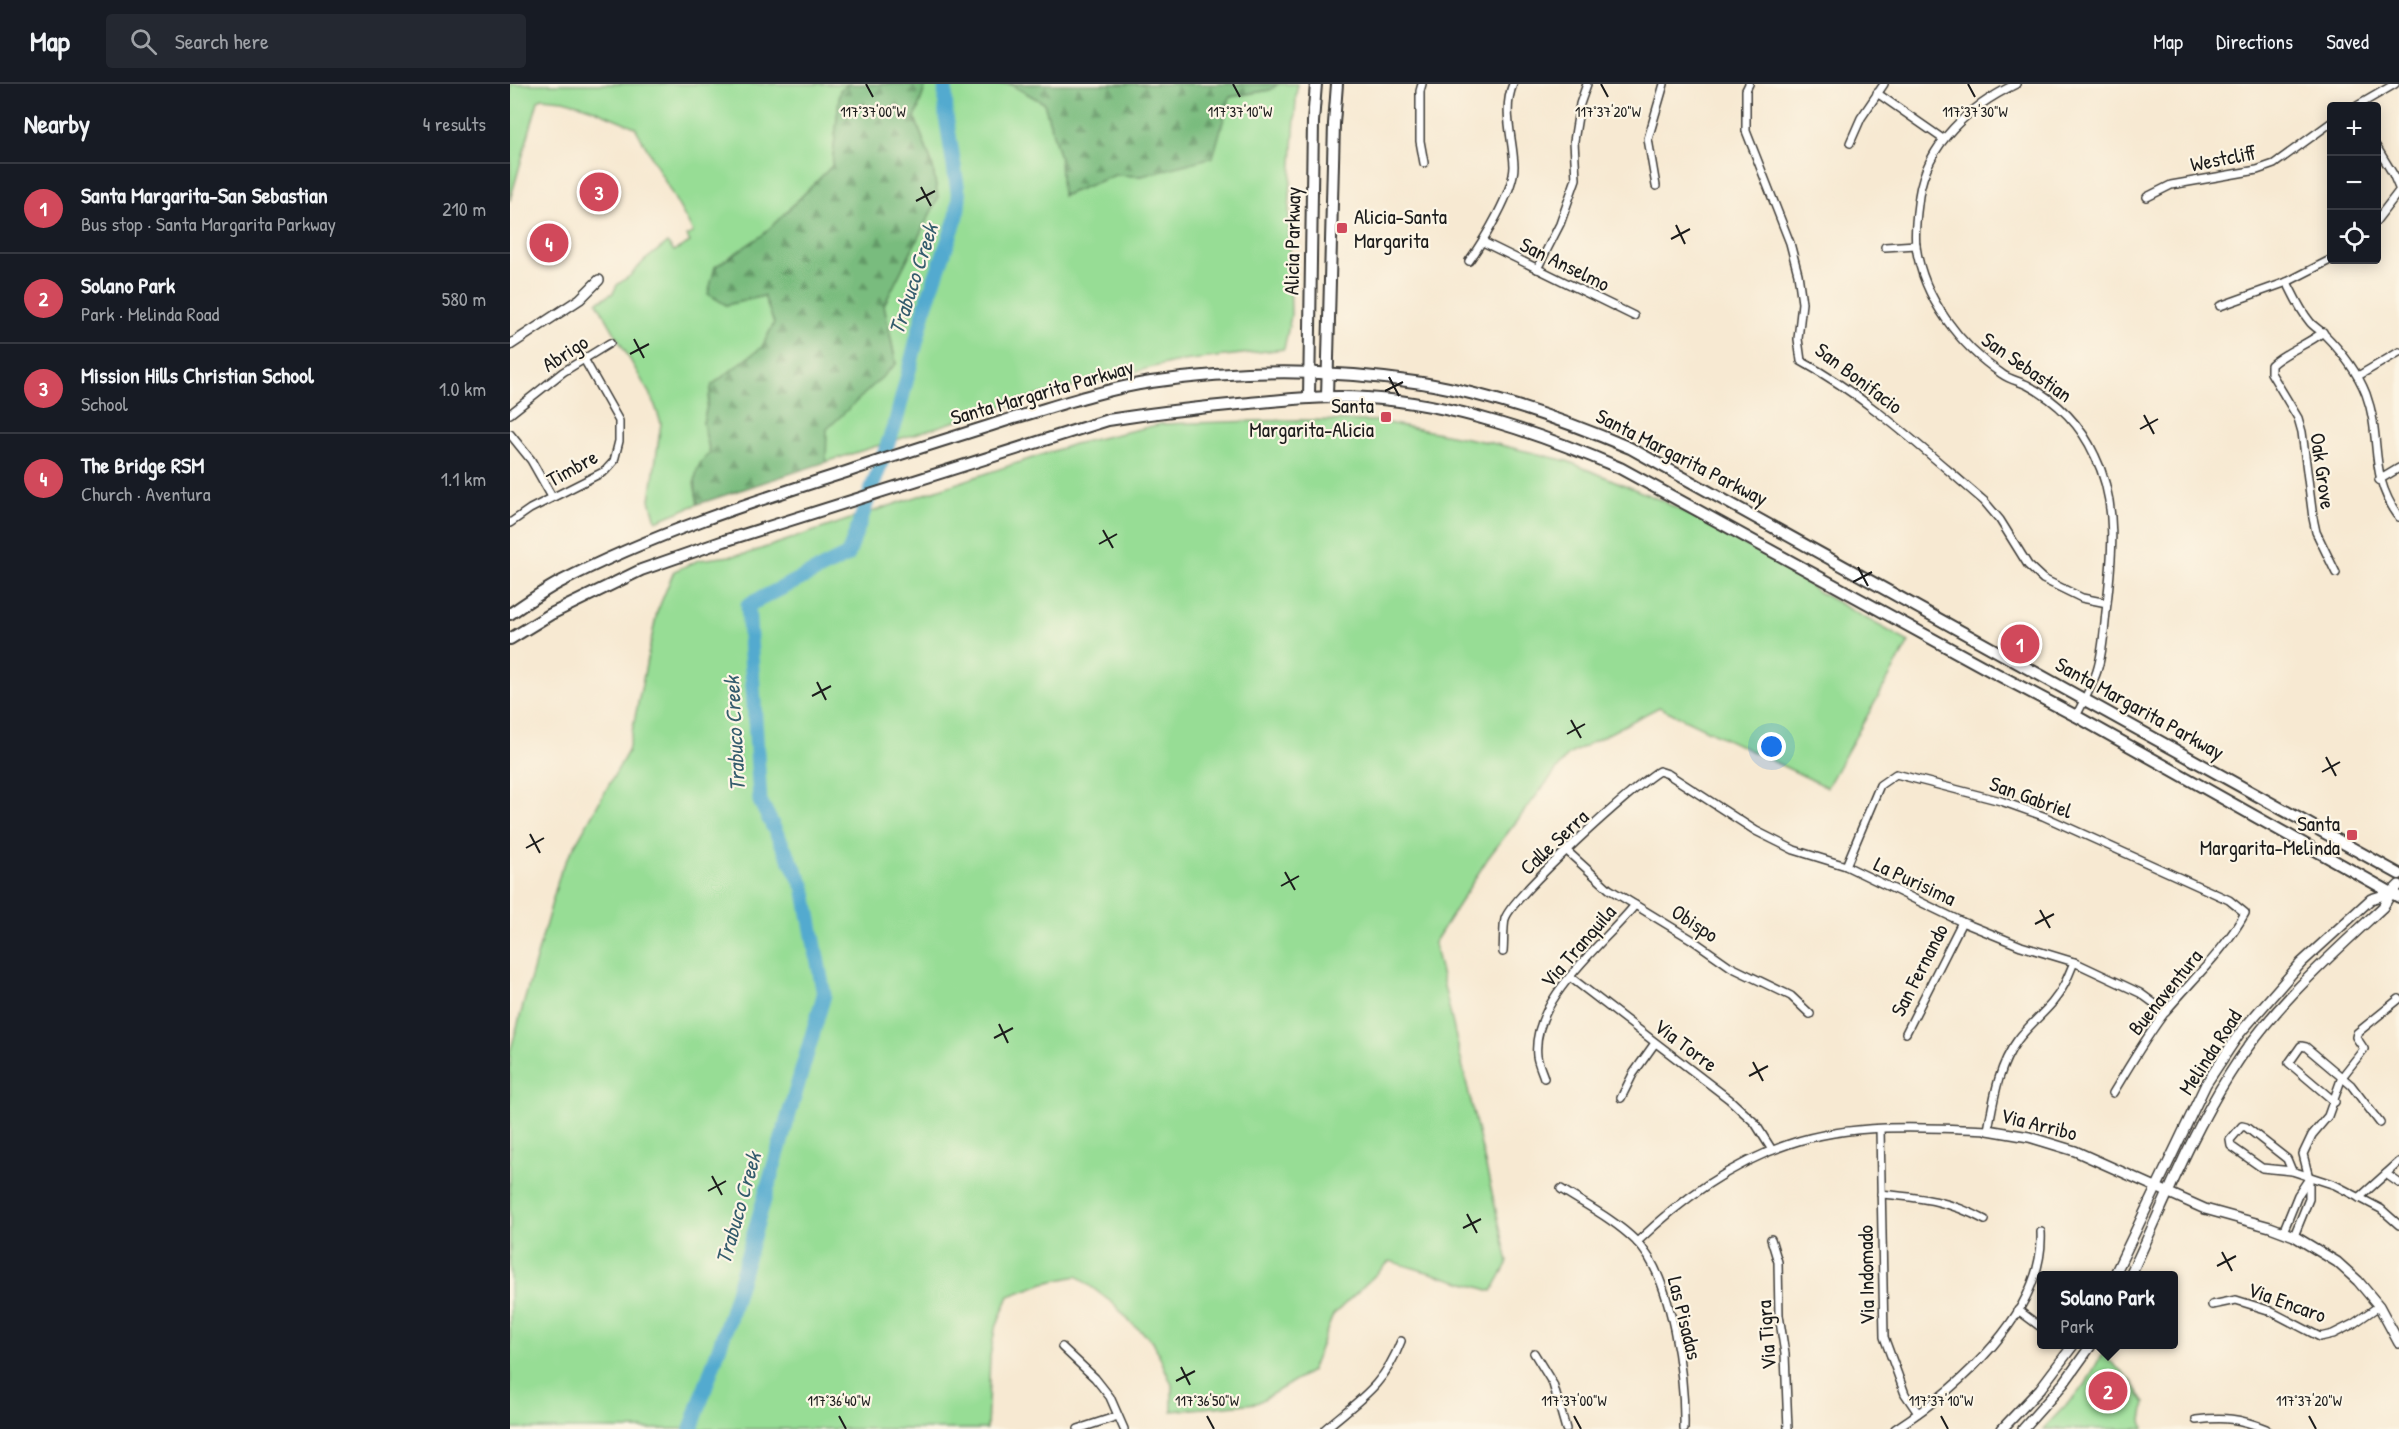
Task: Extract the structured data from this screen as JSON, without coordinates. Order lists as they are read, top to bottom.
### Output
{
  "streets": {
    "main road": [
      "Alicia Parkway",
      "Santa Margarita Parkway",
      "Melinda Road",
      "Via Arribo"
    ],
    "street": [
      "Westcliff",
      "San Anselmo",
      "Abrigo",
      "San Sebastian",
      "San Bonifacio",
      "Timbre",
      "Oak Grove",
      "San Gabriel",
      "Calle Serra",
      "La Purisima",
      "Obispo",
      "Via Tranquila",
      "San Fernando",
      "Buenaventura",
      "Via Torre",
      "Via Indomado",
      "Via Encaro",
      "Las Pisadas",
      "Via Tigra"
    ]
  },
  "crossings": [
    ["Alicia Parkway", "Santa Margarita Parkway"],
    ["Abrigo", "Timbre"],
    ["San Sebastian", "San Bonifacio"],
    ["San Sebastian", "Santa Margarita Parkway"],
    ["Santa Margarita Parkway", "Melinda Road"],
    ["San Gabriel", "La Purisima"],
    ["San Gabriel", "Buenaventura"],
    ["Calle Serra", "La Purisima"],
    ["Calle Serra", "Obispo"],
    ["La Purisima", "San Fernando"],
    ["La Purisima", "Buenaventura"],
    ["Obispo", "Via Tranquila"],
    ["Via Tranquila", "Via Torre"],
    ["Via Torre", "Via Arribo"],
    ["Melinda Road", "Via Arribo"],
    ["Via Arribo", "Via Indomado"],
    ["Via Arribo", "Via Encaro"],
    ["Via Arribo", "Las Pisadas"]
  ],
  "water": ["Trabuco Creek"],
  "places": {
    "transit": ["Alicia-Santa Margarita", "Santa Margarita-Alicia", "Santa Margarita-Melinda"]
  },
  "page": {
    "header": "Map",
    "search": "Search here",
    "nav": ["Map", "Directions", "Saved"],
    "heading": ["Nearby", "4 results"],
    "map_buttons": ["+", "−"],
    "list": [
      {
        "mark": "1",
        "name": "Santa Margarita-San Sebastian",
        "note": "Bus stop · Santa Margarita Parkway",
        "value": "210 m"
      },
      {
        "mark": "2",
        "name": "Solano Park",
        "note": "Park · Melinda Road",
        "value": "580 m"
      },
      {
        "mark": "3",
        "name": "Mission Hills Christian School",
        "note": "School",
        "value": "1.0 km"
      },
      {
        "mark": "4",
        "name": "The Bridge RSM",
        "note": "Church · Aventura",
        "value": "1.1 km"
      }
    ],
    "pins": [
      "3",
      "4",
      "1",
      "2"
    ],
    "popup": ["Solano Park", "Park"]
  },
  "coordinates": [
    "117°37'00\"W",
    "117°37'20\"W",
    "117°37'10\"W",
    "117°37'30\"W",
    "117°36'40\"W",
    "117°36'50\"W"
  ]
}
